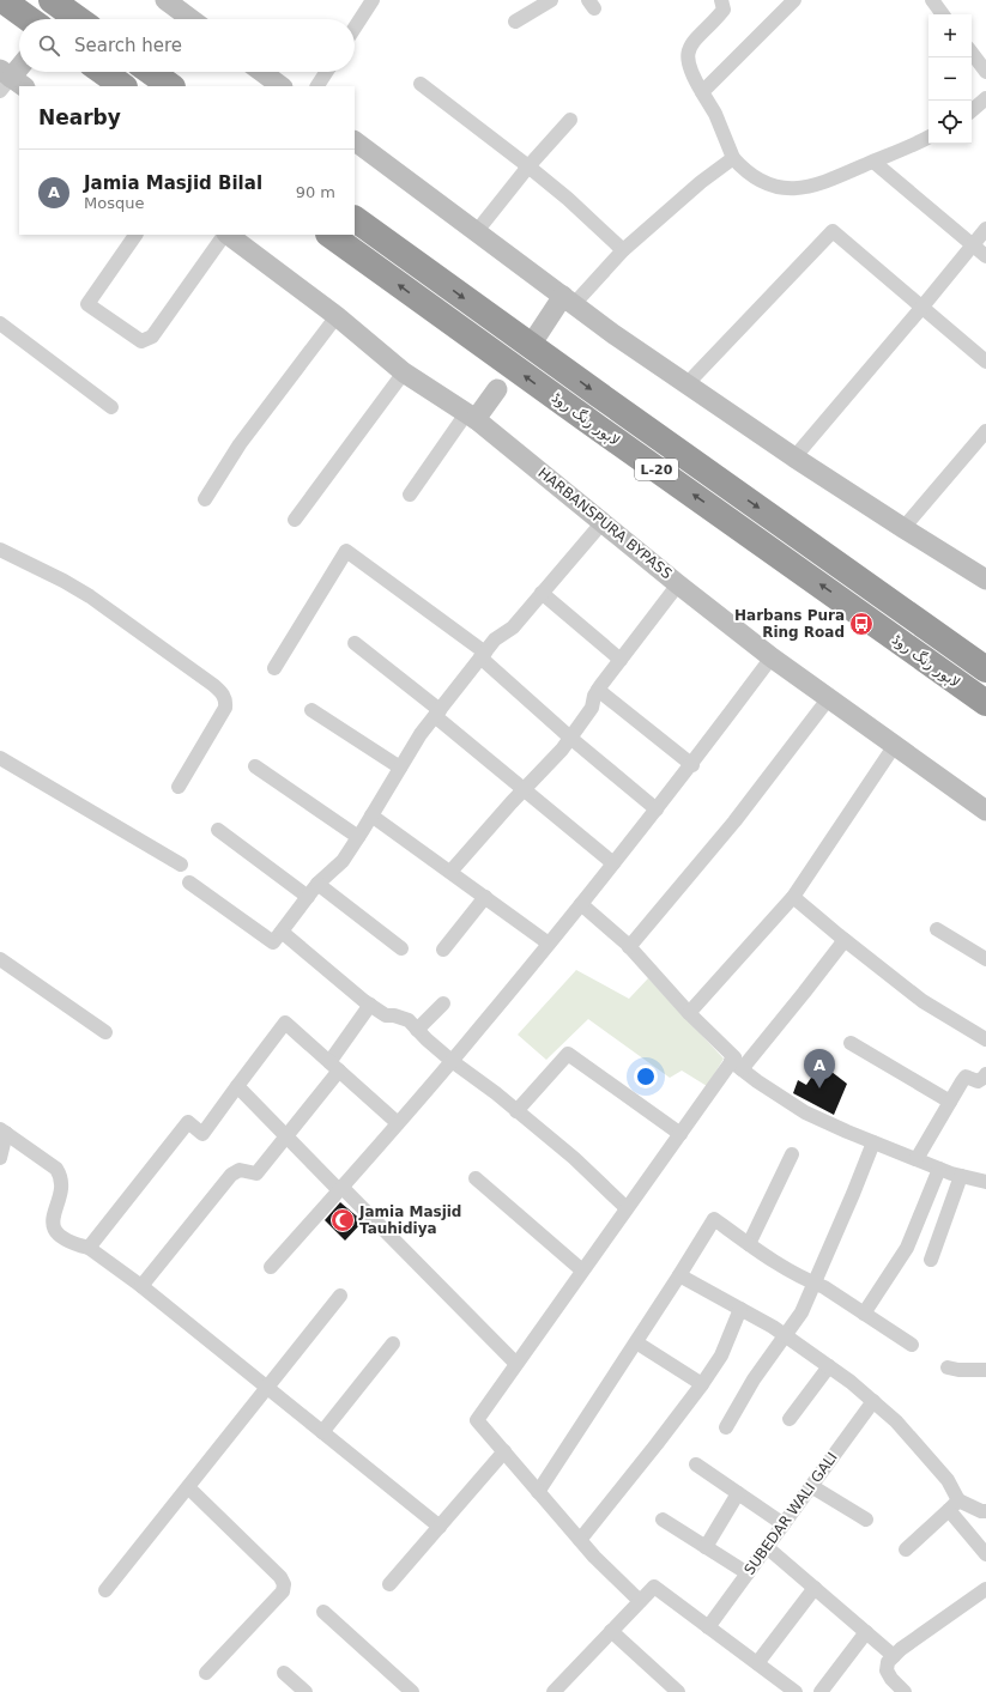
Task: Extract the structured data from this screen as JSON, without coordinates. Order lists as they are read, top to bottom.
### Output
{
  "streets": {
    "highway": ["لاہور رنگ روڈ", "L-20"],
    "street": ["HARBANSPURA BYPASS", "SUBEDAR WALI GALI"]
  },
  "places": {
    "bus stop": ["Harbans Pura Ring Road"],
    "mosque": ["Jamia Masjid Tauhidiya"]
  },
  "page": {
    "map_buttons": ["+", "−"],
    "search": "Search here",
    "heading": "Nearby",
    "list": [
      {
        "mark": "A",
        "name": "Jamia Masjid Bilal",
        "note": "Mosque",
        "value": "90 m"
      }
    ],
    "pins": "A"
  }
}
